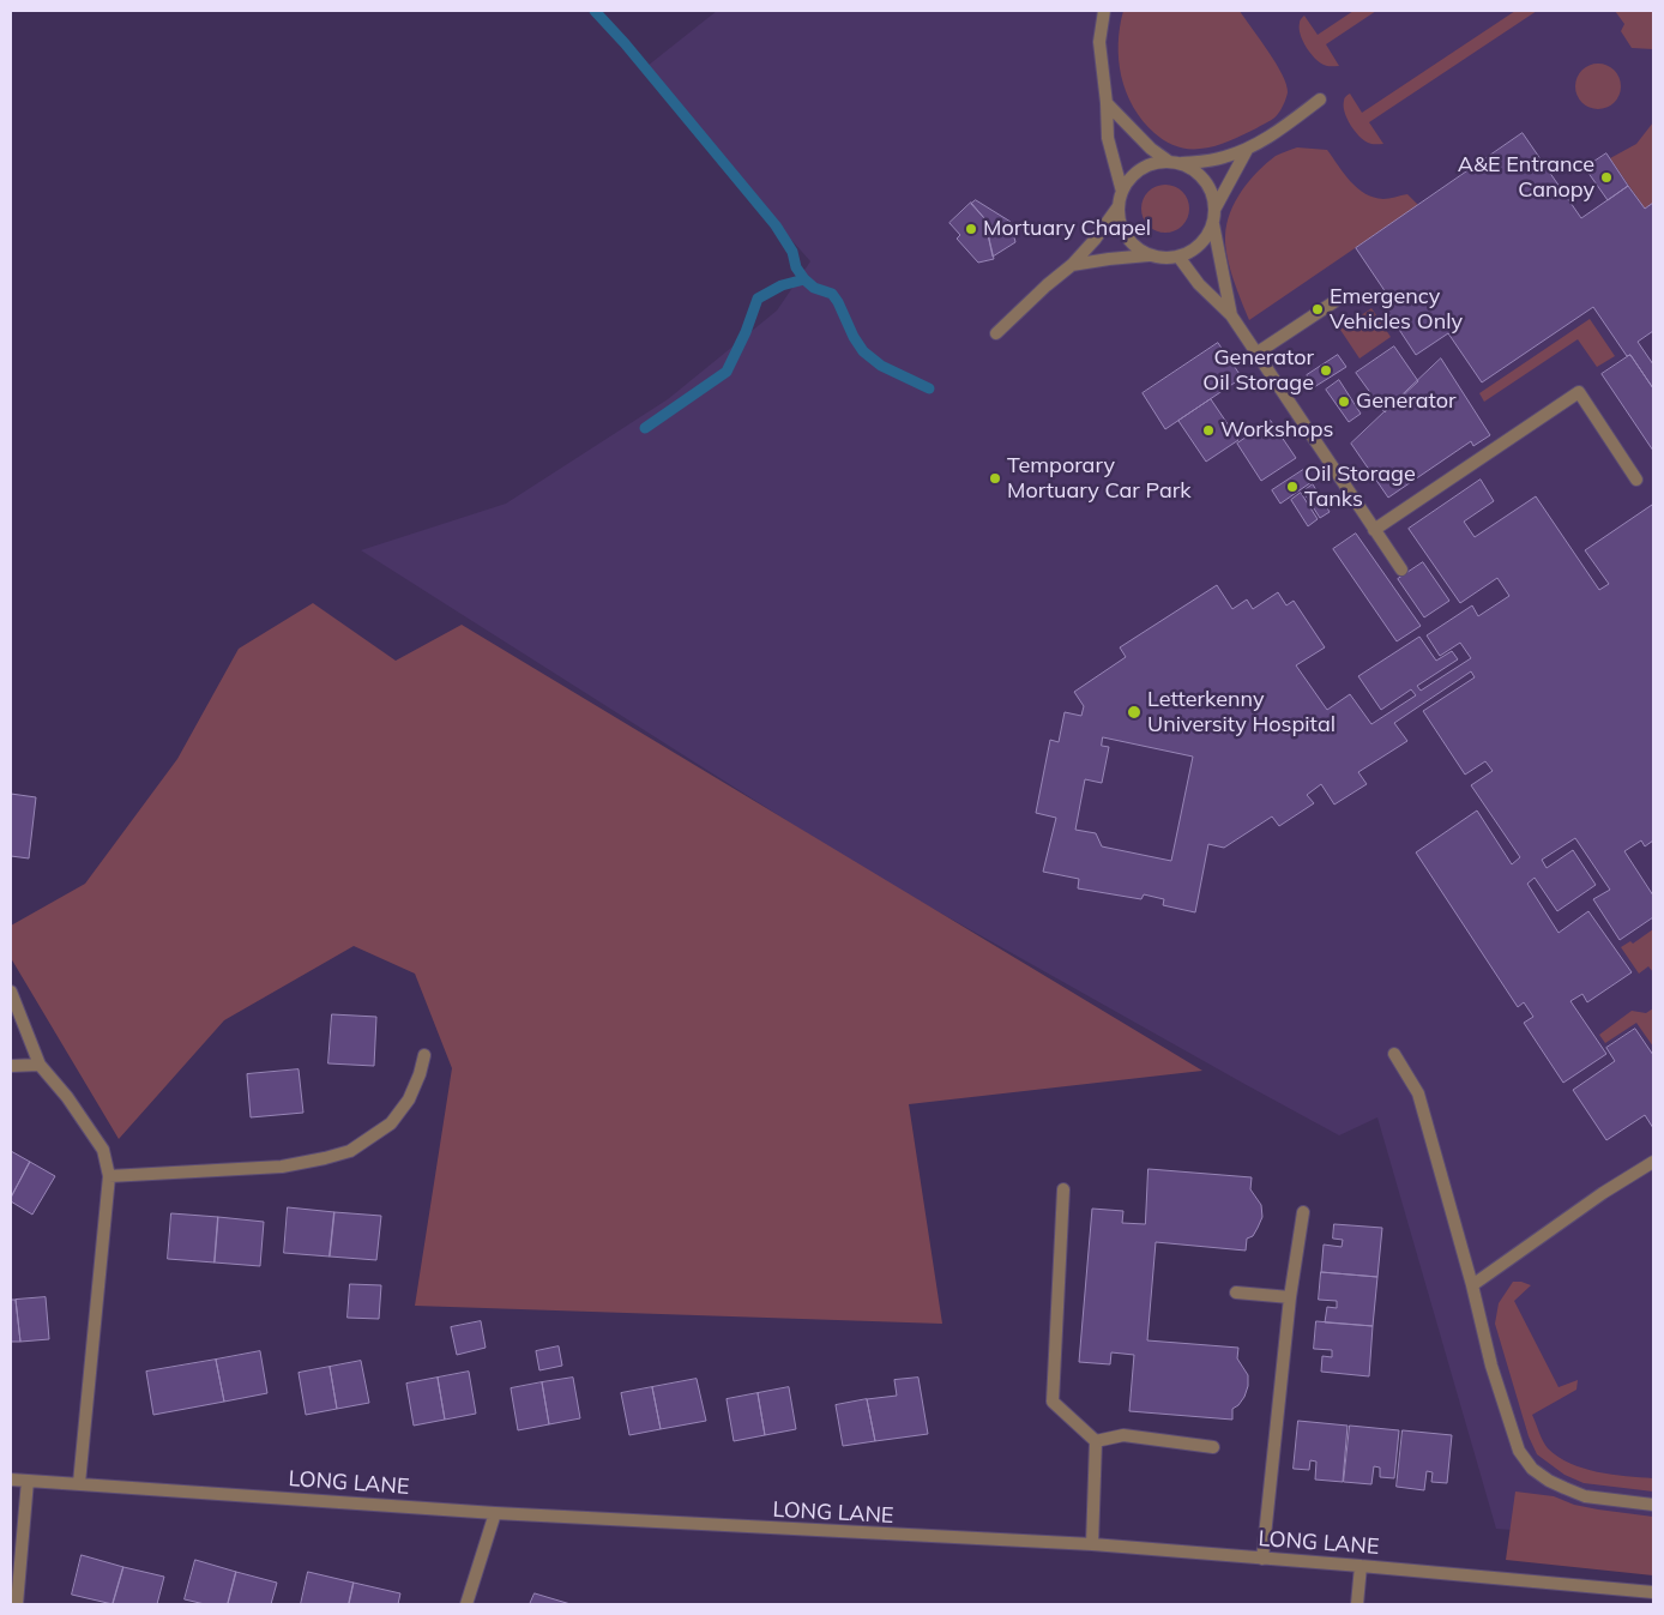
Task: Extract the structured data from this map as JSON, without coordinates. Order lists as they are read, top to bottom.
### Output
{
  "streets": {
    "street": ["LONG LANE"]
  },
  "places": [
    "A&E Entrance Canopy",
    "Mortuary Chapel",
    "Emergency Vehicles Only",
    "Generator Oil Storage",
    "Generator",
    "Workshops",
    "Temporary Mortuary Car Park",
    "Oil Storage Tanks",
    "Letterkenny University Hospital"
  ]
}
